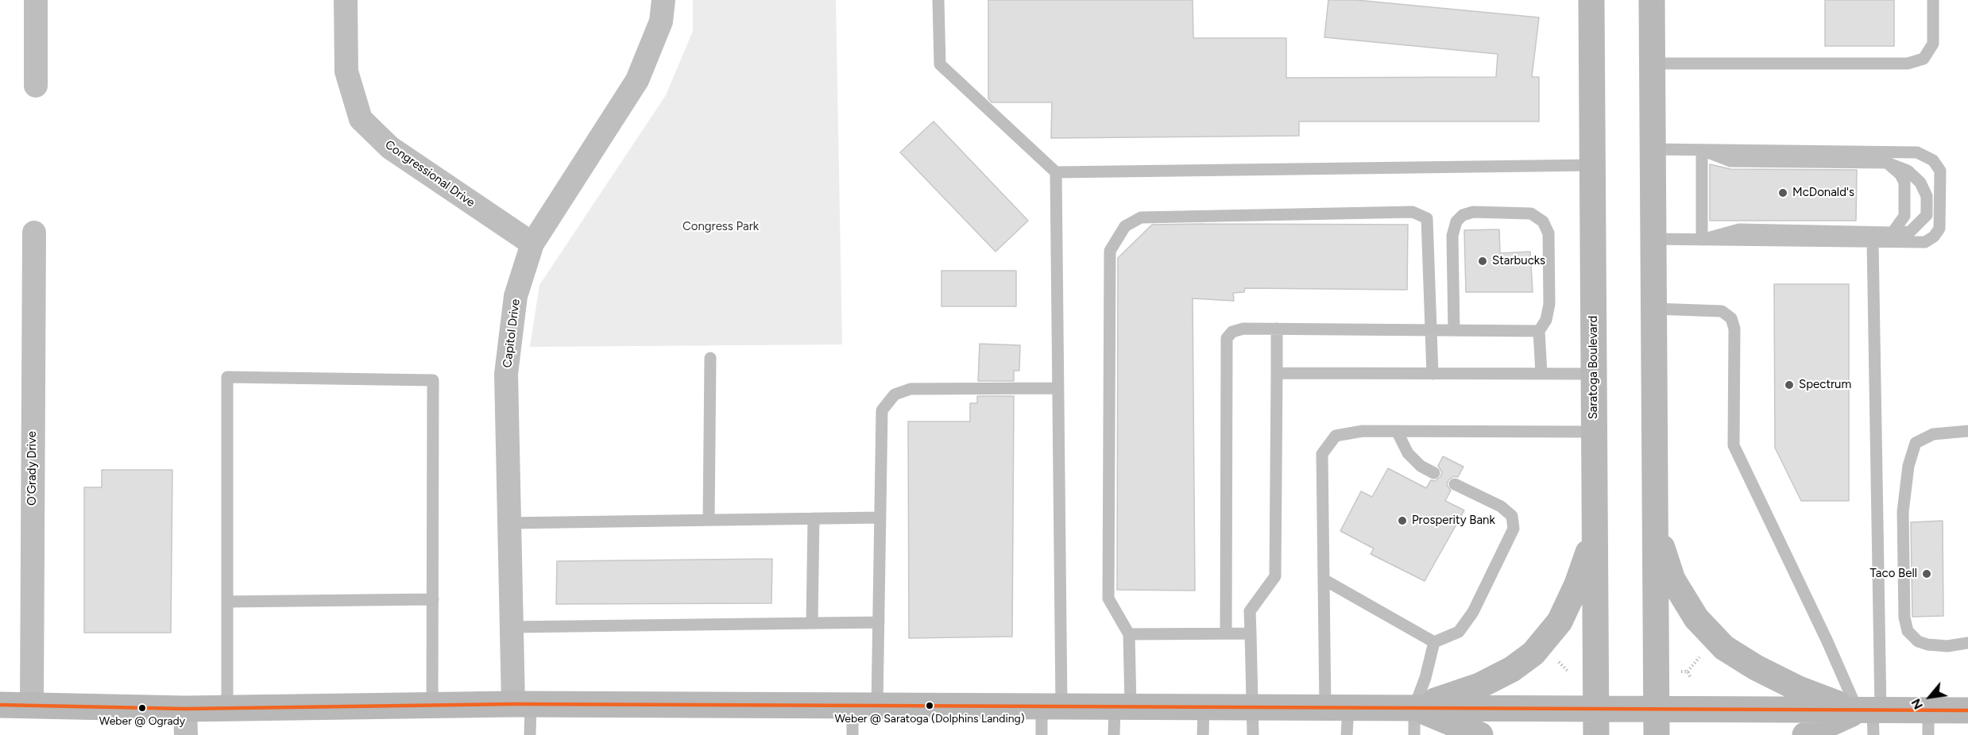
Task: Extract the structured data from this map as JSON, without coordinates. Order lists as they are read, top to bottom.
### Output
{
  "streets": {
    "main road": ["Saratoga Boulevard"],
    "street": ["Congressional Drive", "Capitol Drive", "O'Grady Drive"]
  },
  "crossings": [
    ["Congressional Drive", "Capitol Drive"]
  ],
  "parks": ["Congress Park"],
  "places": [
    "McDonald's",
    "Starbucks",
    "Spectrum",
    "Prosperity Bank",
    "Taco Bell",
    "Weber @ Saratoga (Dolphins Landing)",
    "Weber @ Ogrady"
  ],
  "north": "bottom left"
}
